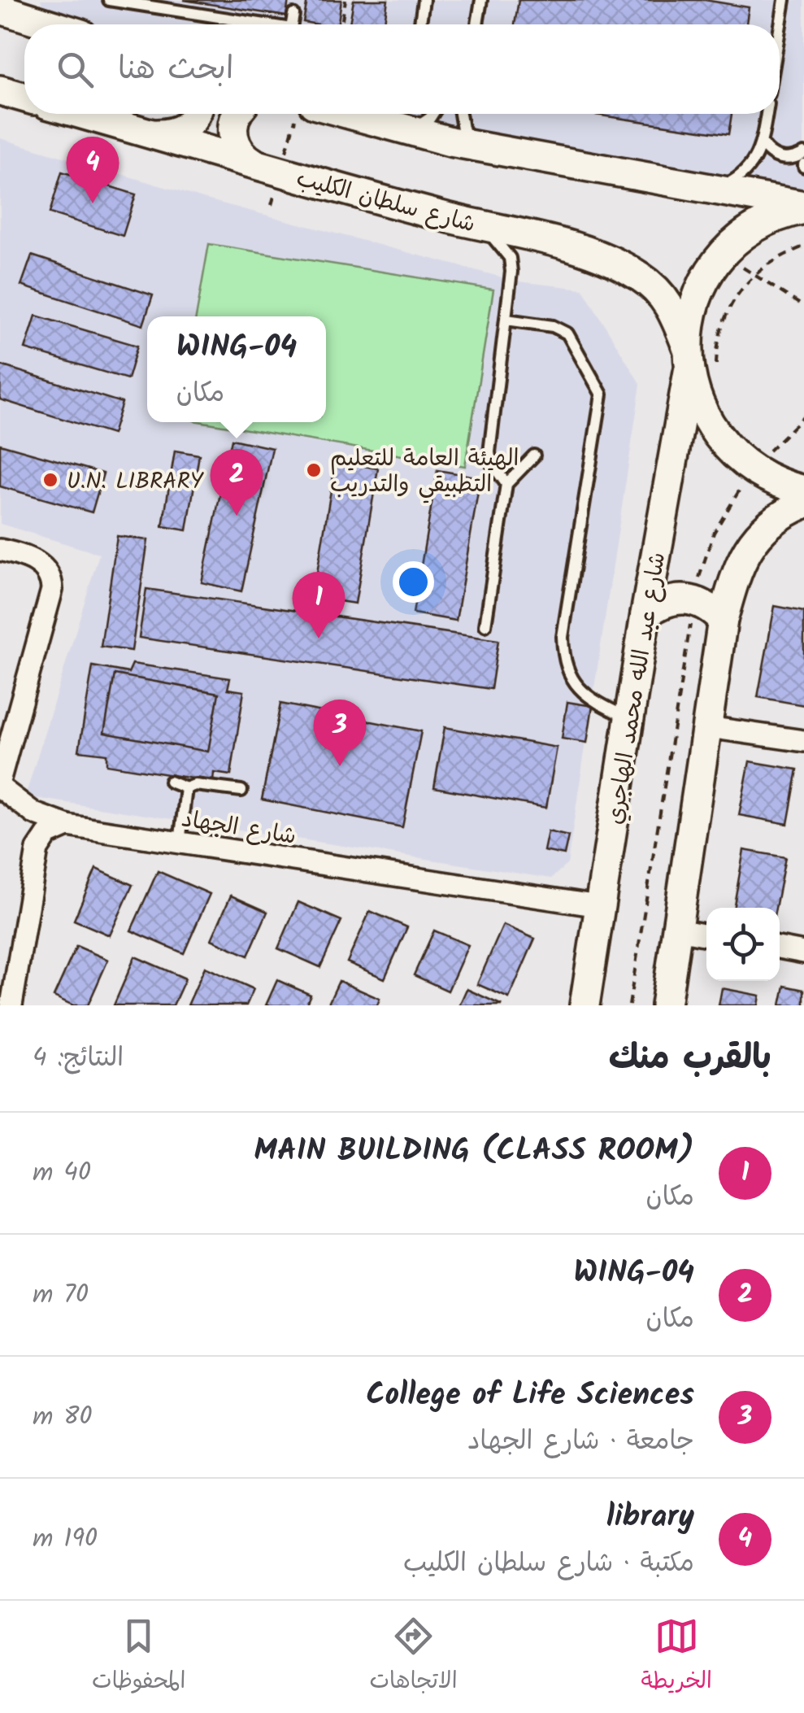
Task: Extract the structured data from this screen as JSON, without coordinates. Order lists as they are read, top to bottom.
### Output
{
  "streets": {
    "main road": ["شارع سلطان الكليب", "شارع عبد الله محمد الهاجري"],
    "street": ["شارع الجهاد"]
  },
  "crossings": [
    ["شارع سلطان الكليب", "شارع عبد الله محمد الهاجري"],
    ["شارع عبد الله محمد الهاجري", "شارع الجهاد"]
  ],
  "places": ["الهيئة العامة للتعليم التطبيقي والتدريب", "U.N. LIBRARY"],
  "page": {
    "search": "ابحث هنا",
    "pins": [
      "4",
      "2",
      "1",
      "3"
    ],
    "popup": ["WING-04", "مكان"],
    "heading": ["بالقرب منك", "النتائج: 4"],
    "list": [
      {
        "mark": "1",
        "name": "MAIN BUILDING (CLASS ROOM)",
        "note": "مكان",
        "value": "40 m"
      },
      {
        "mark": "2",
        "name": "WING-04",
        "note": "مكان",
        "value": "70 m"
      },
      {
        "mark": "3",
        "name": "College of Life Sciences",
        "note": "جامعة · شارع الجهاد",
        "value": "80 m"
      },
      {
        "mark": "4",
        "name": "library",
        "note": "مكتبة · شارع سلطان الكليب",
        "value": "190 m"
      }
    ],
    "nav": ["الخريطة", "الاتجاهات", "المحفوظات"]
  }
}
